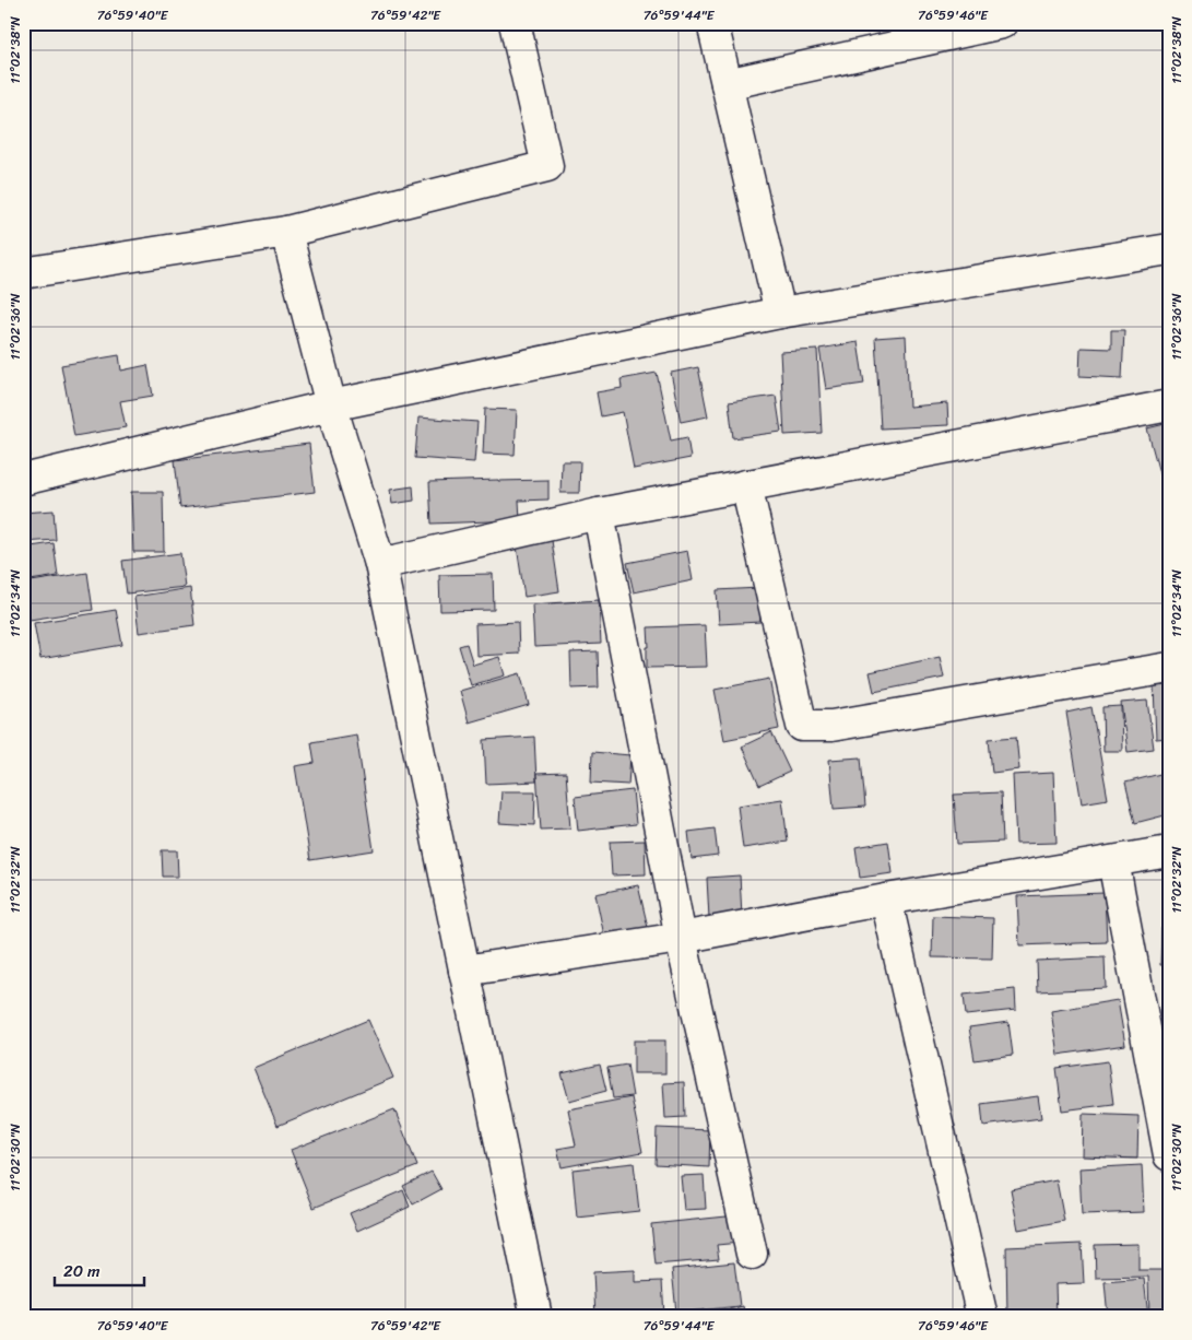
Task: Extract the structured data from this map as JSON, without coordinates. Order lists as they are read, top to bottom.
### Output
{
  "scale_bar": "20 m",
  "coordinates": [
    "76°59'40\"E",
    "76°59'42\"E",
    "76°59'44\"E",
    "76°59'46\"E",
    "11°02'38\"N",
    "11°02'36\"N",
    "11°02'34\"N",
    "11°02'32\"N",
    "11°02'30\"N"
  ]
}
